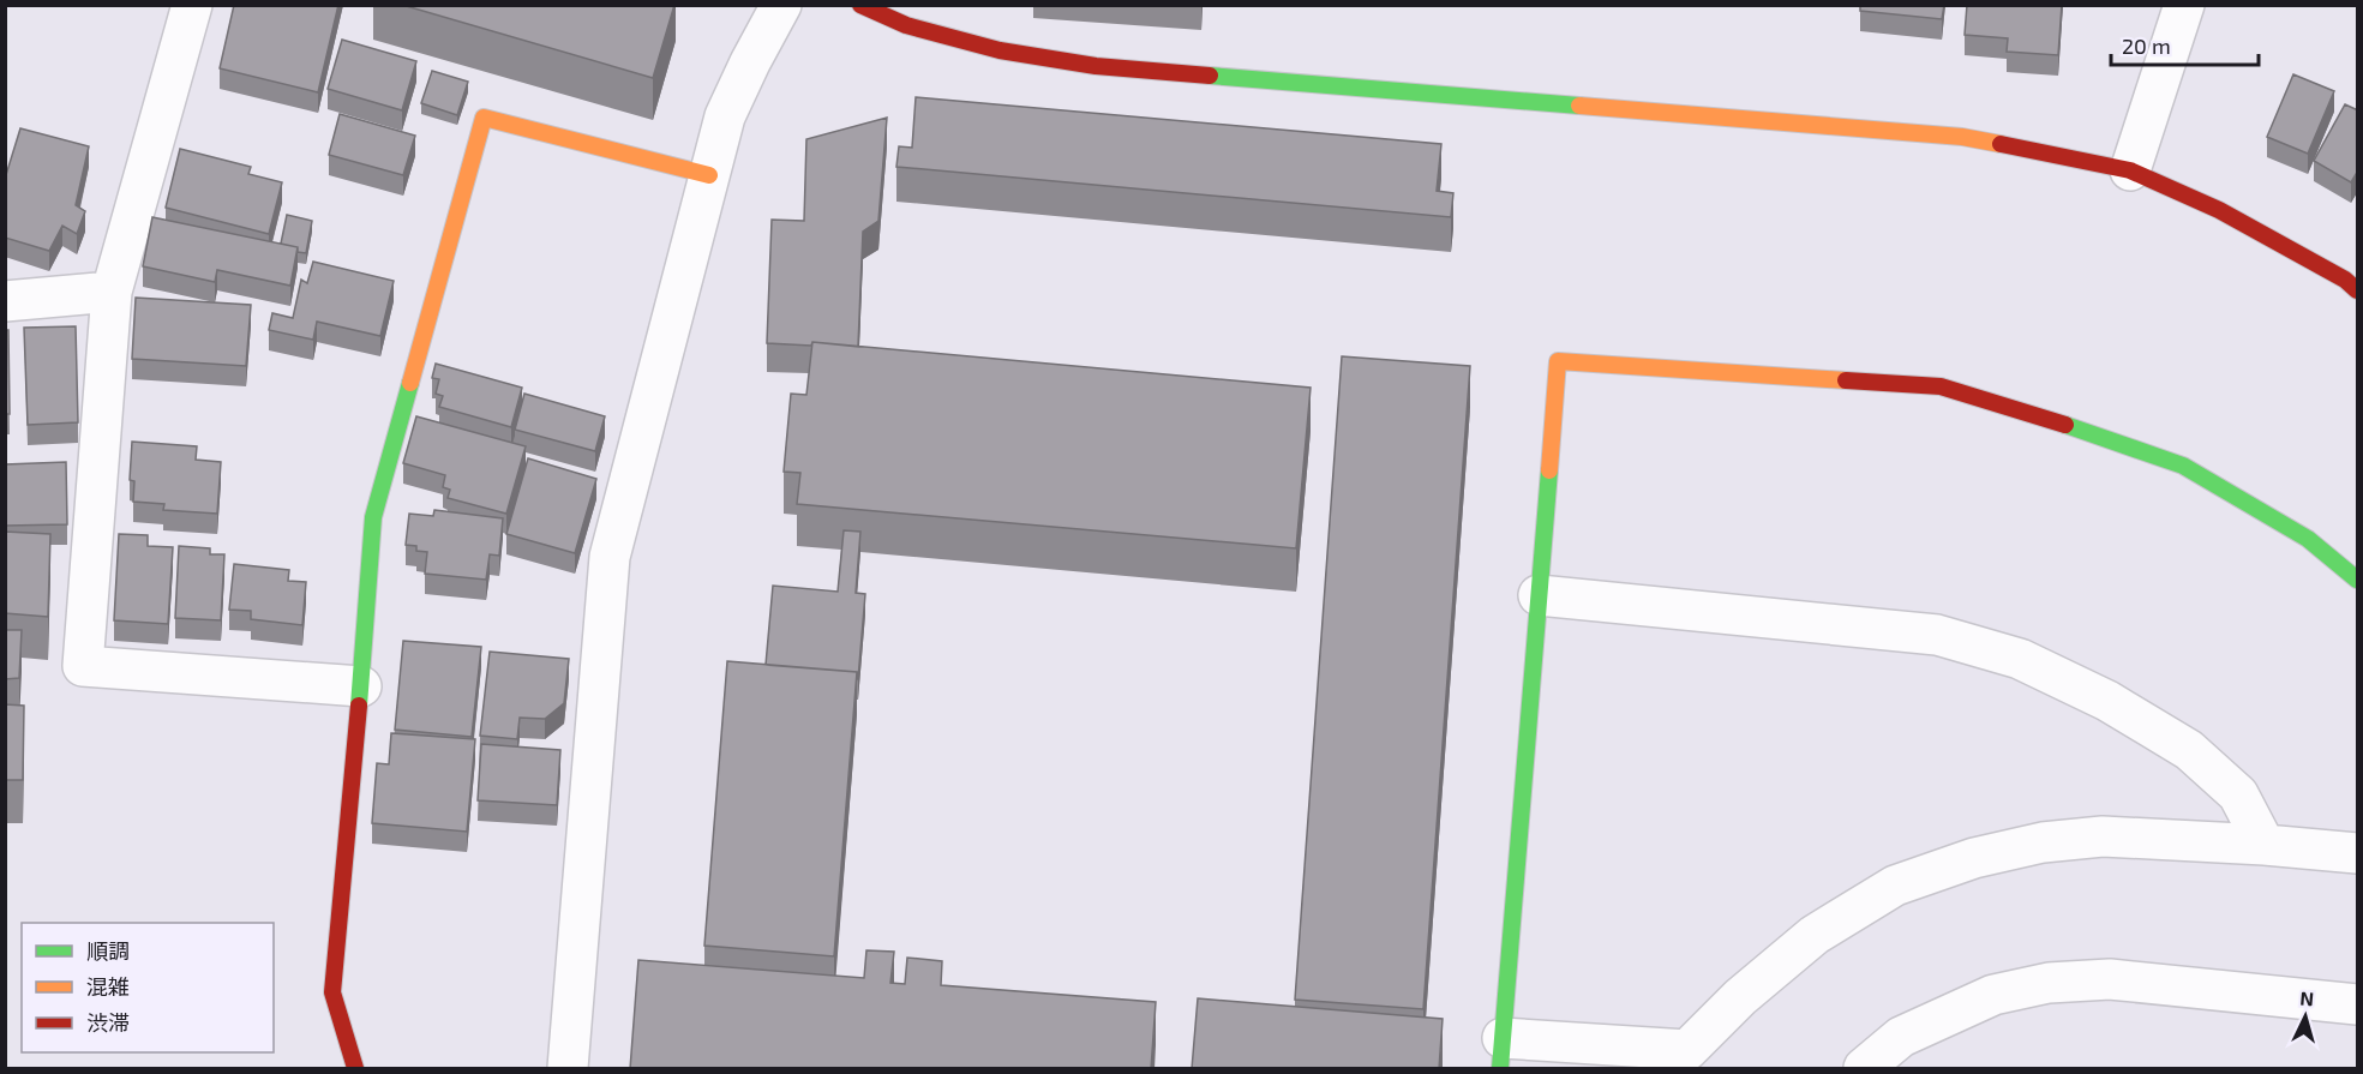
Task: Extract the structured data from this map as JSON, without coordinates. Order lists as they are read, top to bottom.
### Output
{
  "legend": ["順調", "混雑", "渋滞"],
  "scale_bar": "20 m",
  "north": "top"
}
